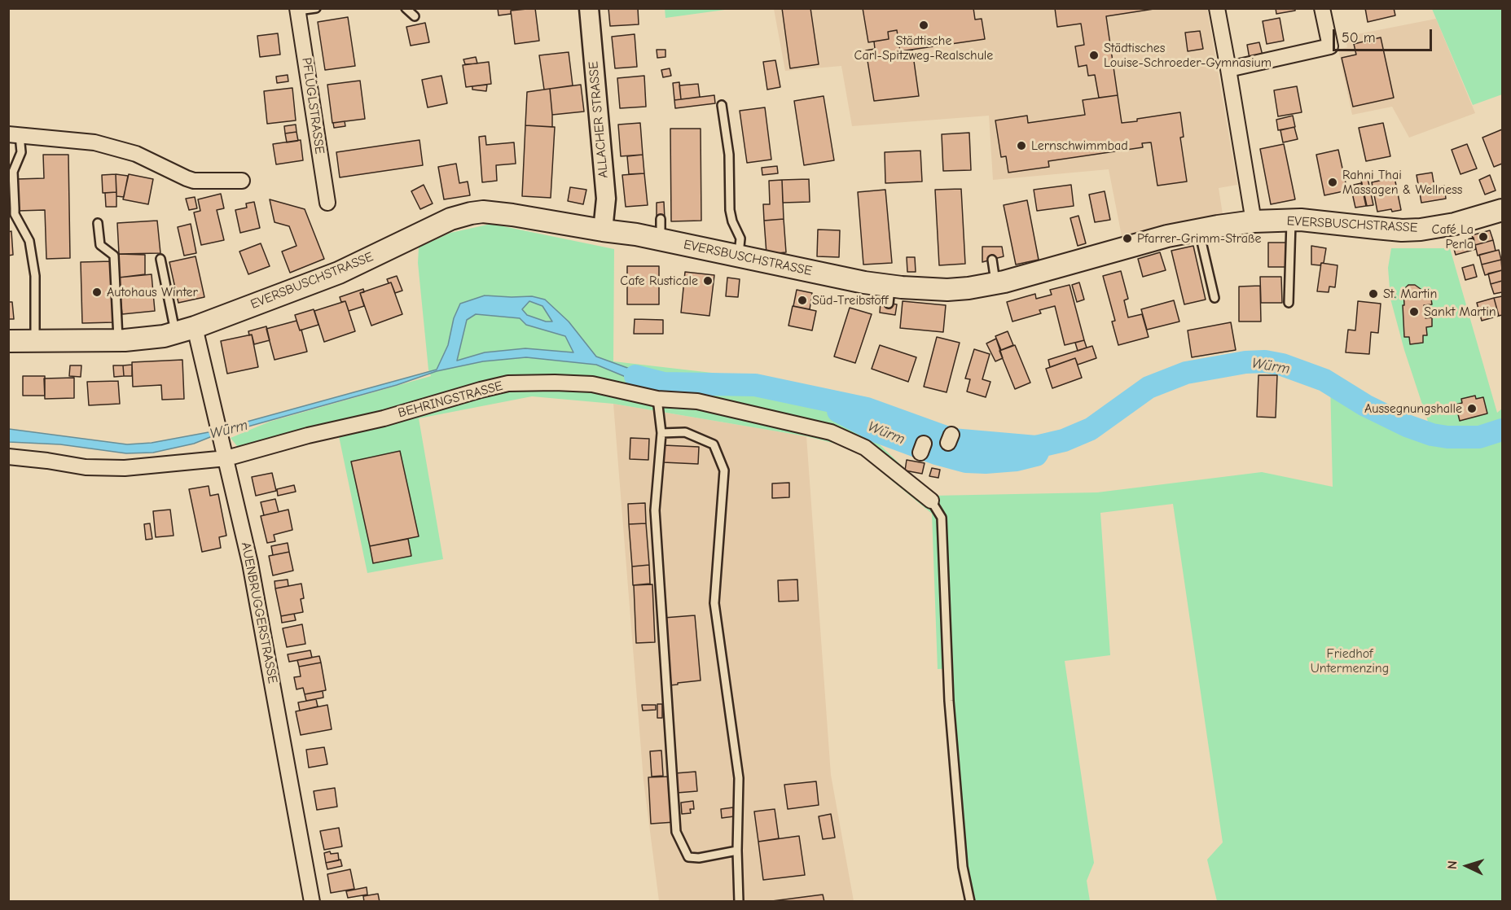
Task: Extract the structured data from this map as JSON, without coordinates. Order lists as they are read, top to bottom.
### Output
{
  "streets": {
    "main road": ["EVERSBUSCHSTRASSE"],
    "street": [
      "PFLÜGLSTRASSE",
      "ALLACHER STRASSE",
      "BEHRINGSTRASSE",
      "AUENBRUGGERSTRASSE"
    ]
  },
  "crossings": [
    ["ALLACHER STRASSE", "EVERSBUSCHSTRASSE"],
    ["EVERSBUSCHSTRASSE", "AUENBRUGGERSTRASSE"],
    ["BEHRINGSTRASSE", "AUENBRUGGERSTRASSE"]
  ],
  "water": ["Würm"],
  "parks": ["Friedhof Untermenzing"],
  "places": [
    "Städtische Carl-Spitzweg-Realschule",
    "Städtisches Louise-Schroeder-Gymnasium",
    "Lernschwimmbad",
    "Rahni Thai Massagen & Wellness",
    "Café La Perla",
    "Pfarrer-Grimm-Straße",
    "Cafe Rusticale",
    "Autohaus Winter",
    "St. Martin",
    "Süd-Treibstoff",
    "Sankt Martin",
    "Aussegnungshalle"
  ],
  "scale_bar": "50 m",
  "north": "left"
}
